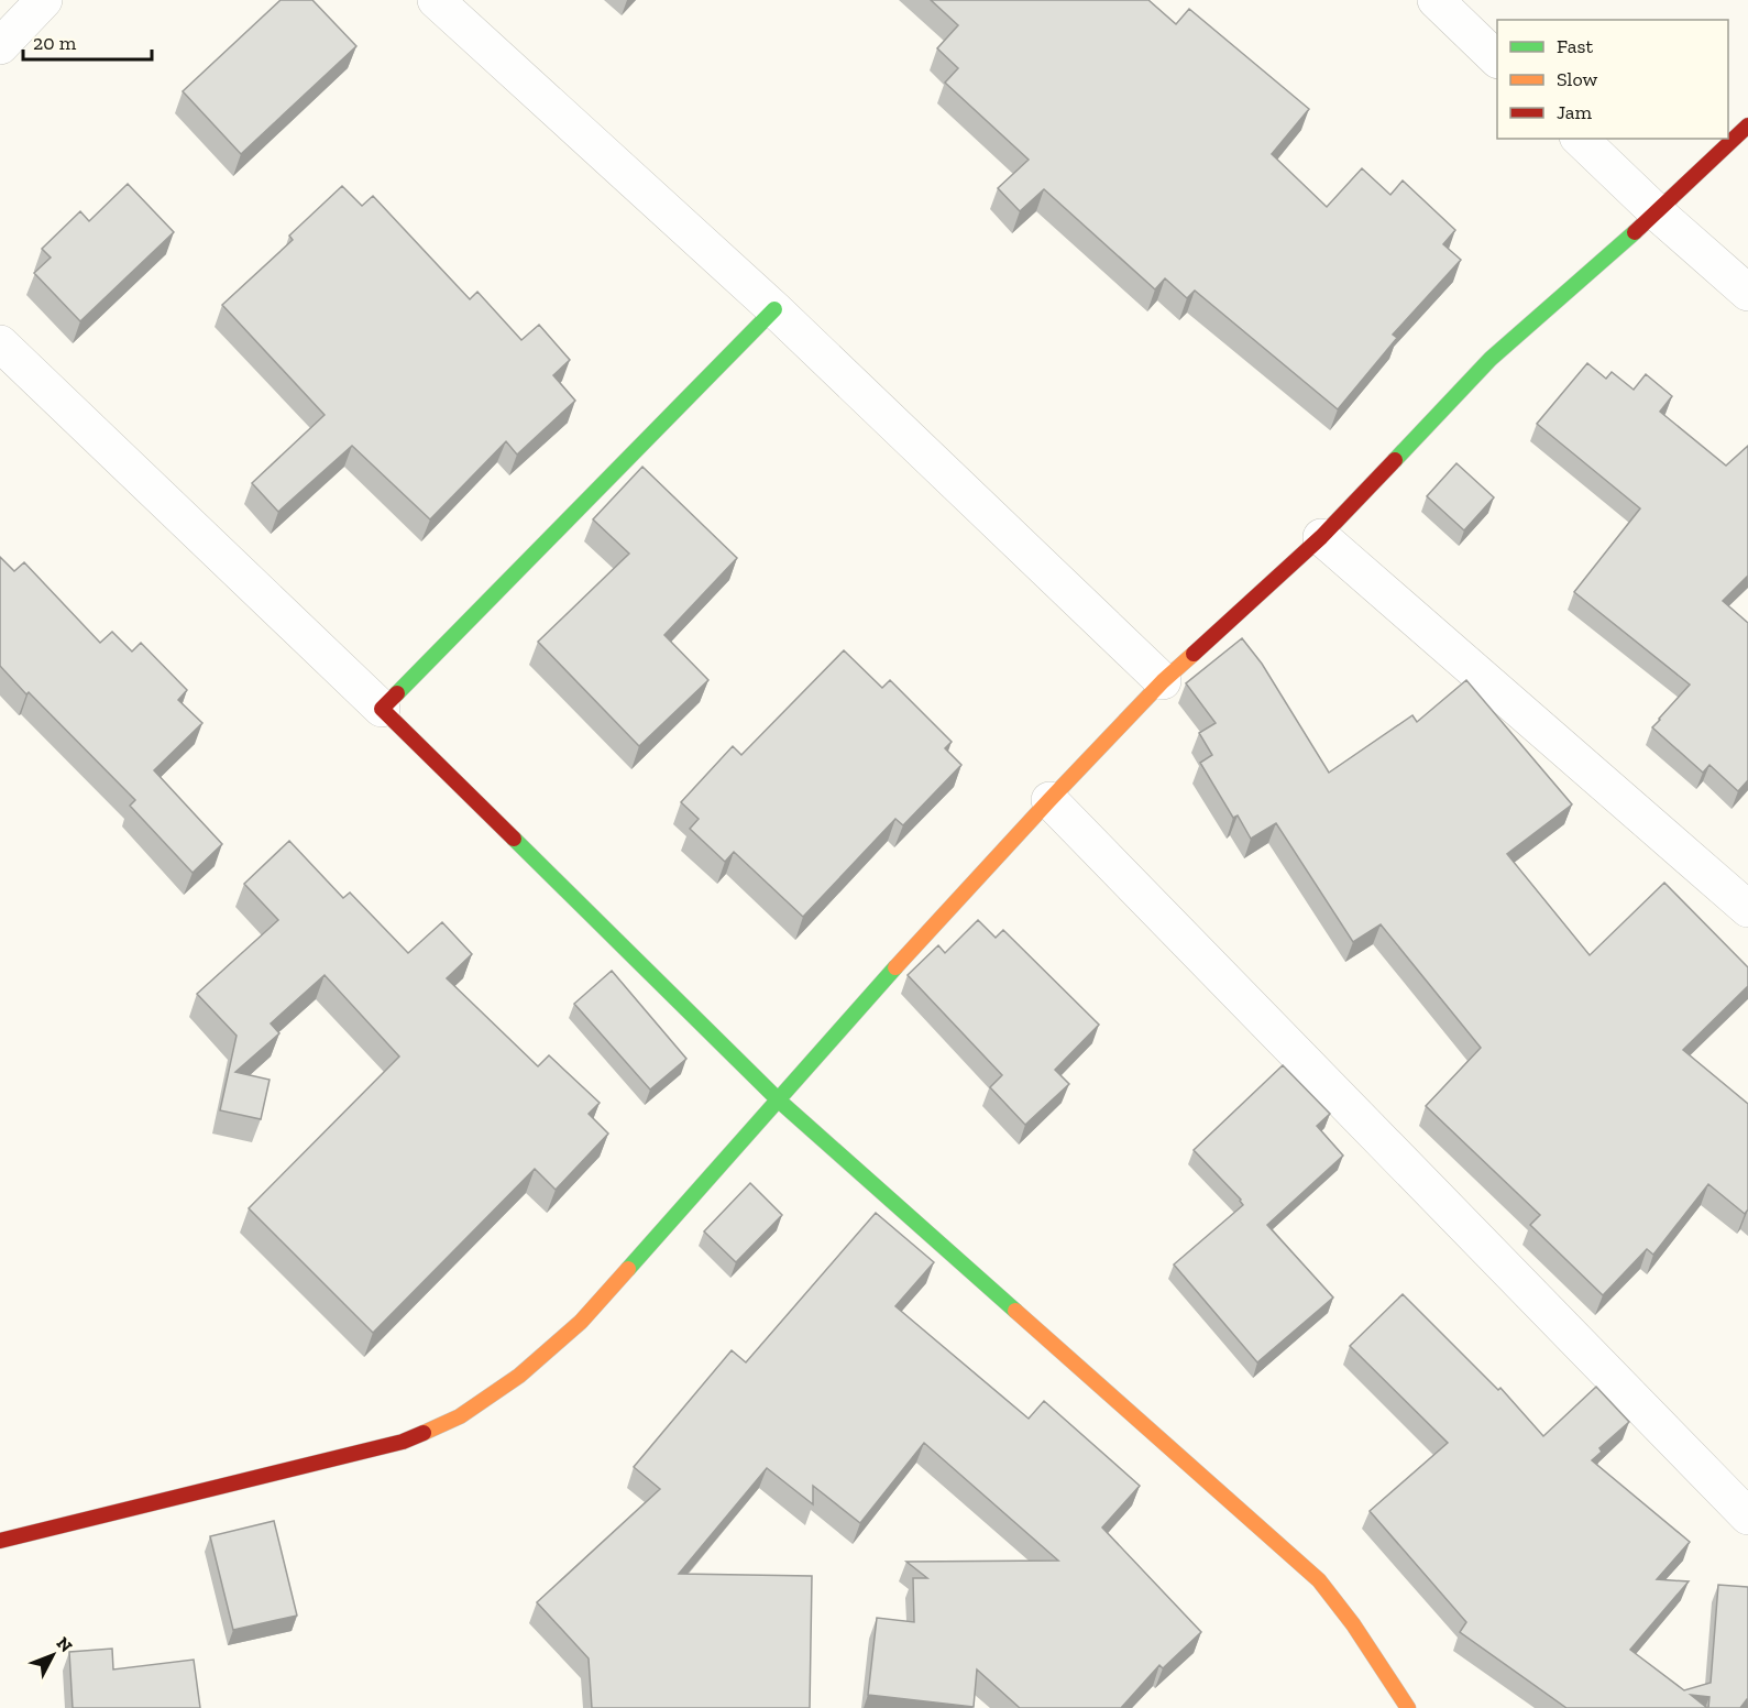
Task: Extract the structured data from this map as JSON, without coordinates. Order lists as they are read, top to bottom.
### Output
{
  "legend": ["Fast", "Slow", "Jam"],
  "scale_bar": "20 m",
  "north": "top right"
}
